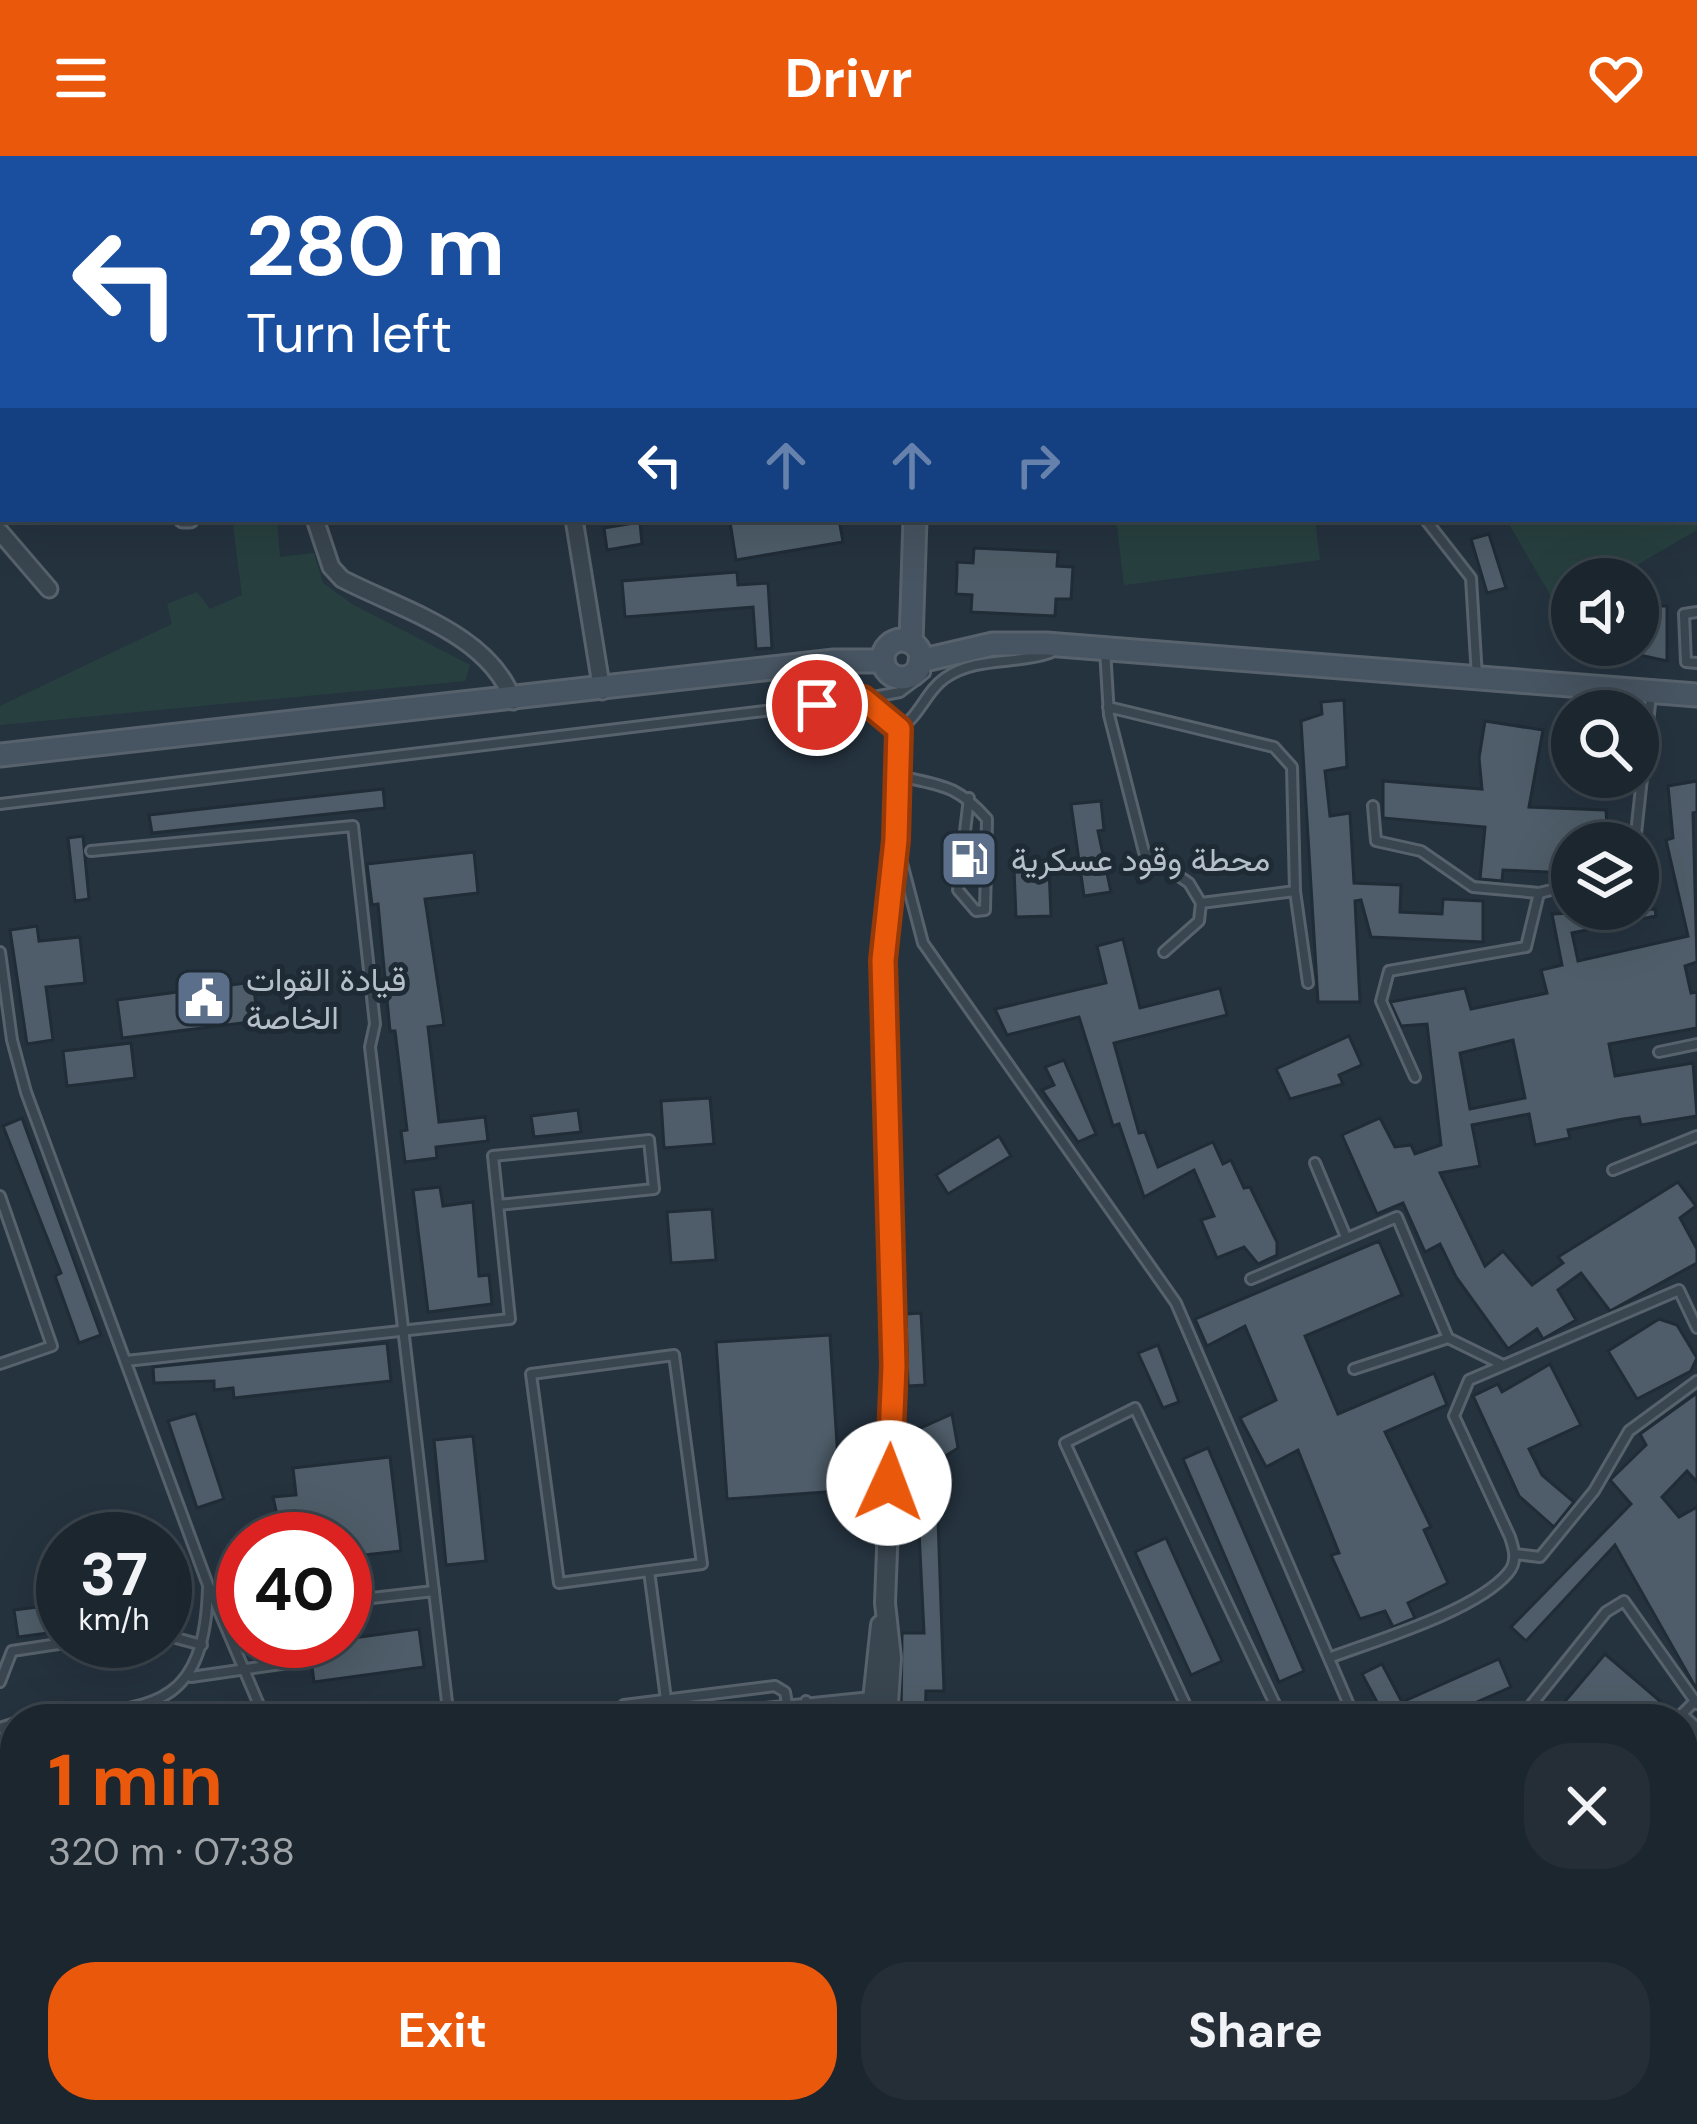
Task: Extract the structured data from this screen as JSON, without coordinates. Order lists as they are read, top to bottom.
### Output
{
  "places": {
    "fuel station": ["محطة وقود عسكرية"],
    "public building": ["قيادة القوات الخاصة"]
  },
  "page": {
    "header": "Drivr",
    "turn": ["280 m", "Turn left"],
    "speed": "37 km/h",
    "limit": "40",
    "heading": ["1 min", "320 m · 07:38"],
    "buttons": ["Exit", "Share"]
  }
}
